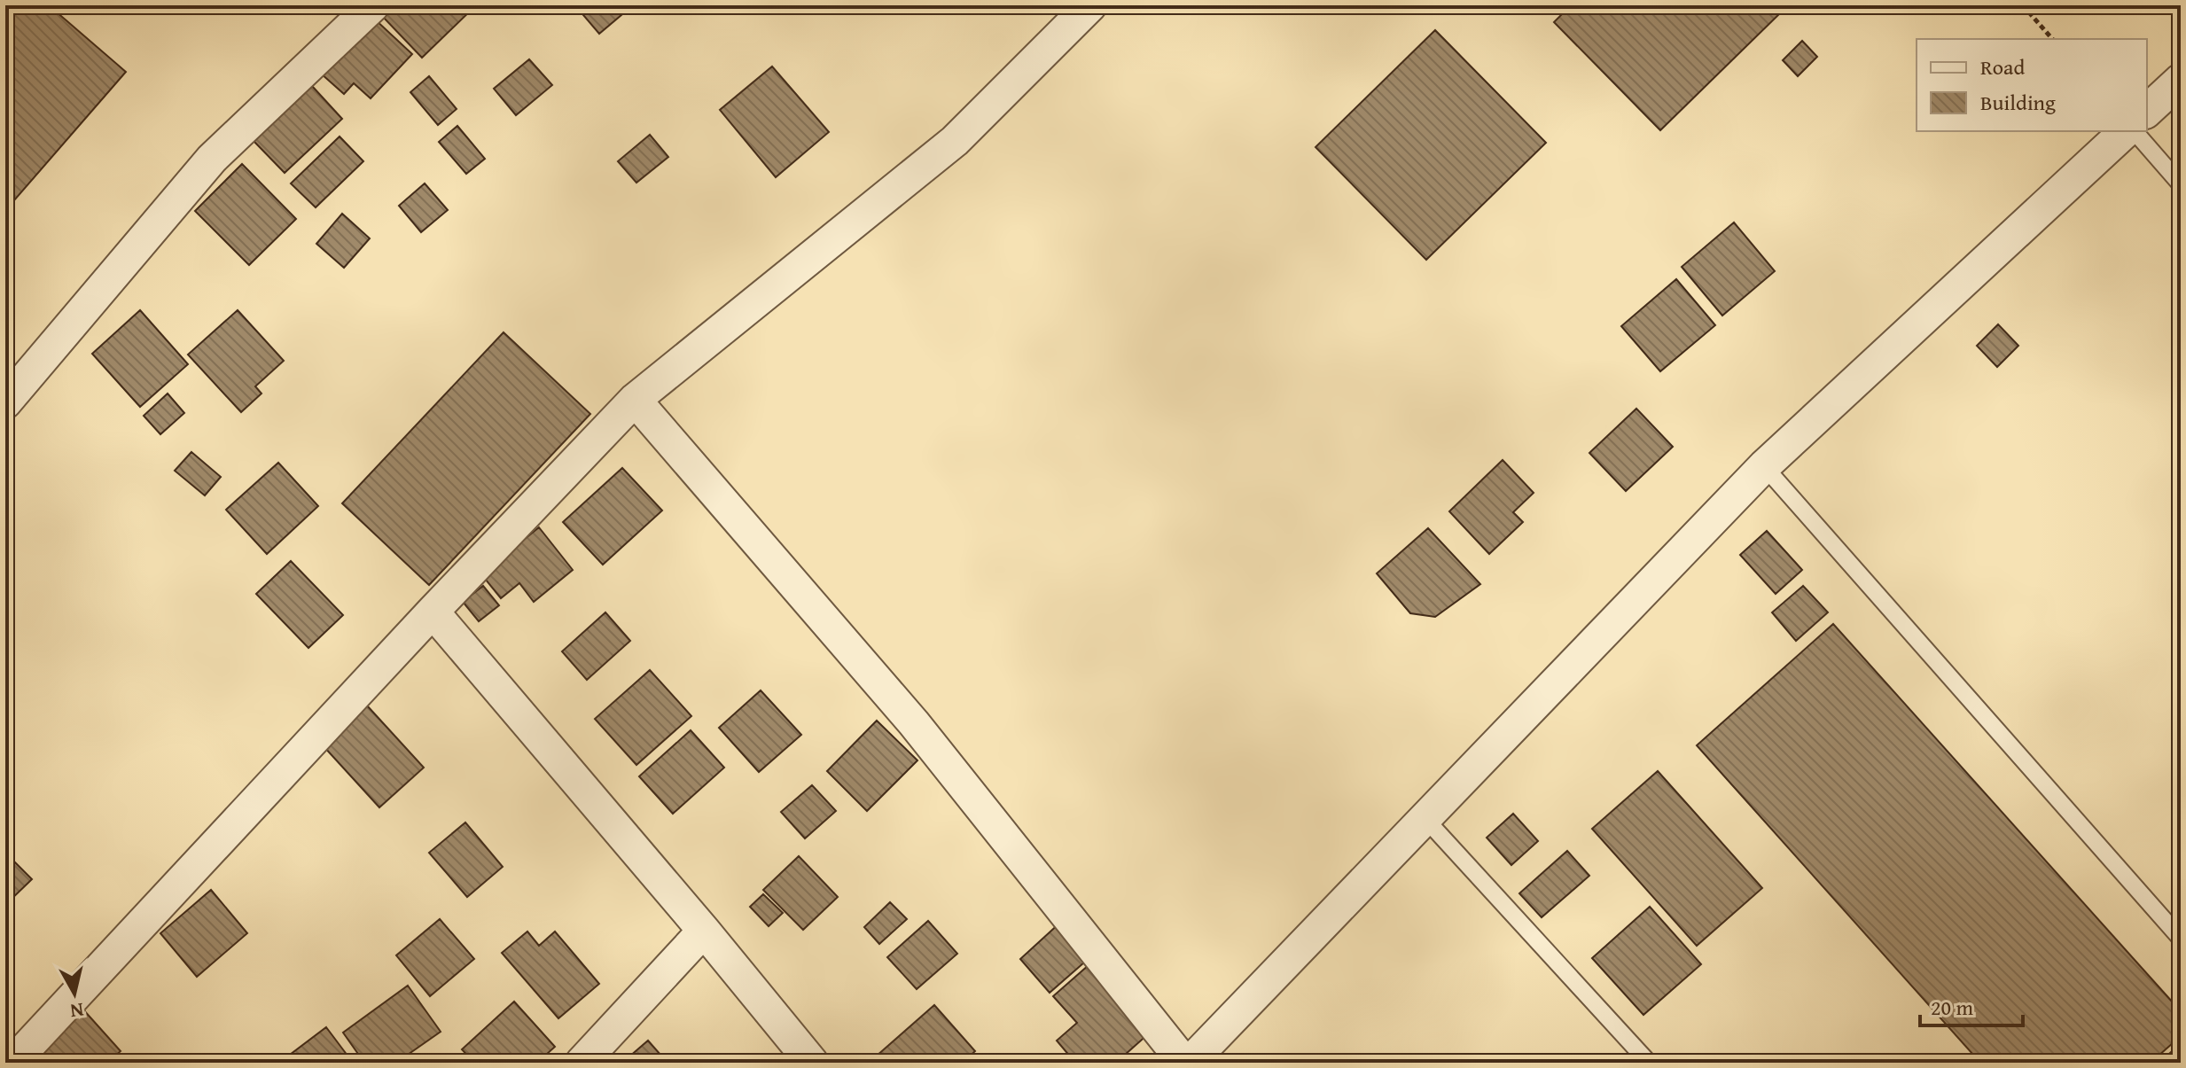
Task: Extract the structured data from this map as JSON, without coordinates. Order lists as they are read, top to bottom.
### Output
{
  "legend": ["Road", "Building"],
  "scale_bar": "20 m",
  "north": "bottom"
}
